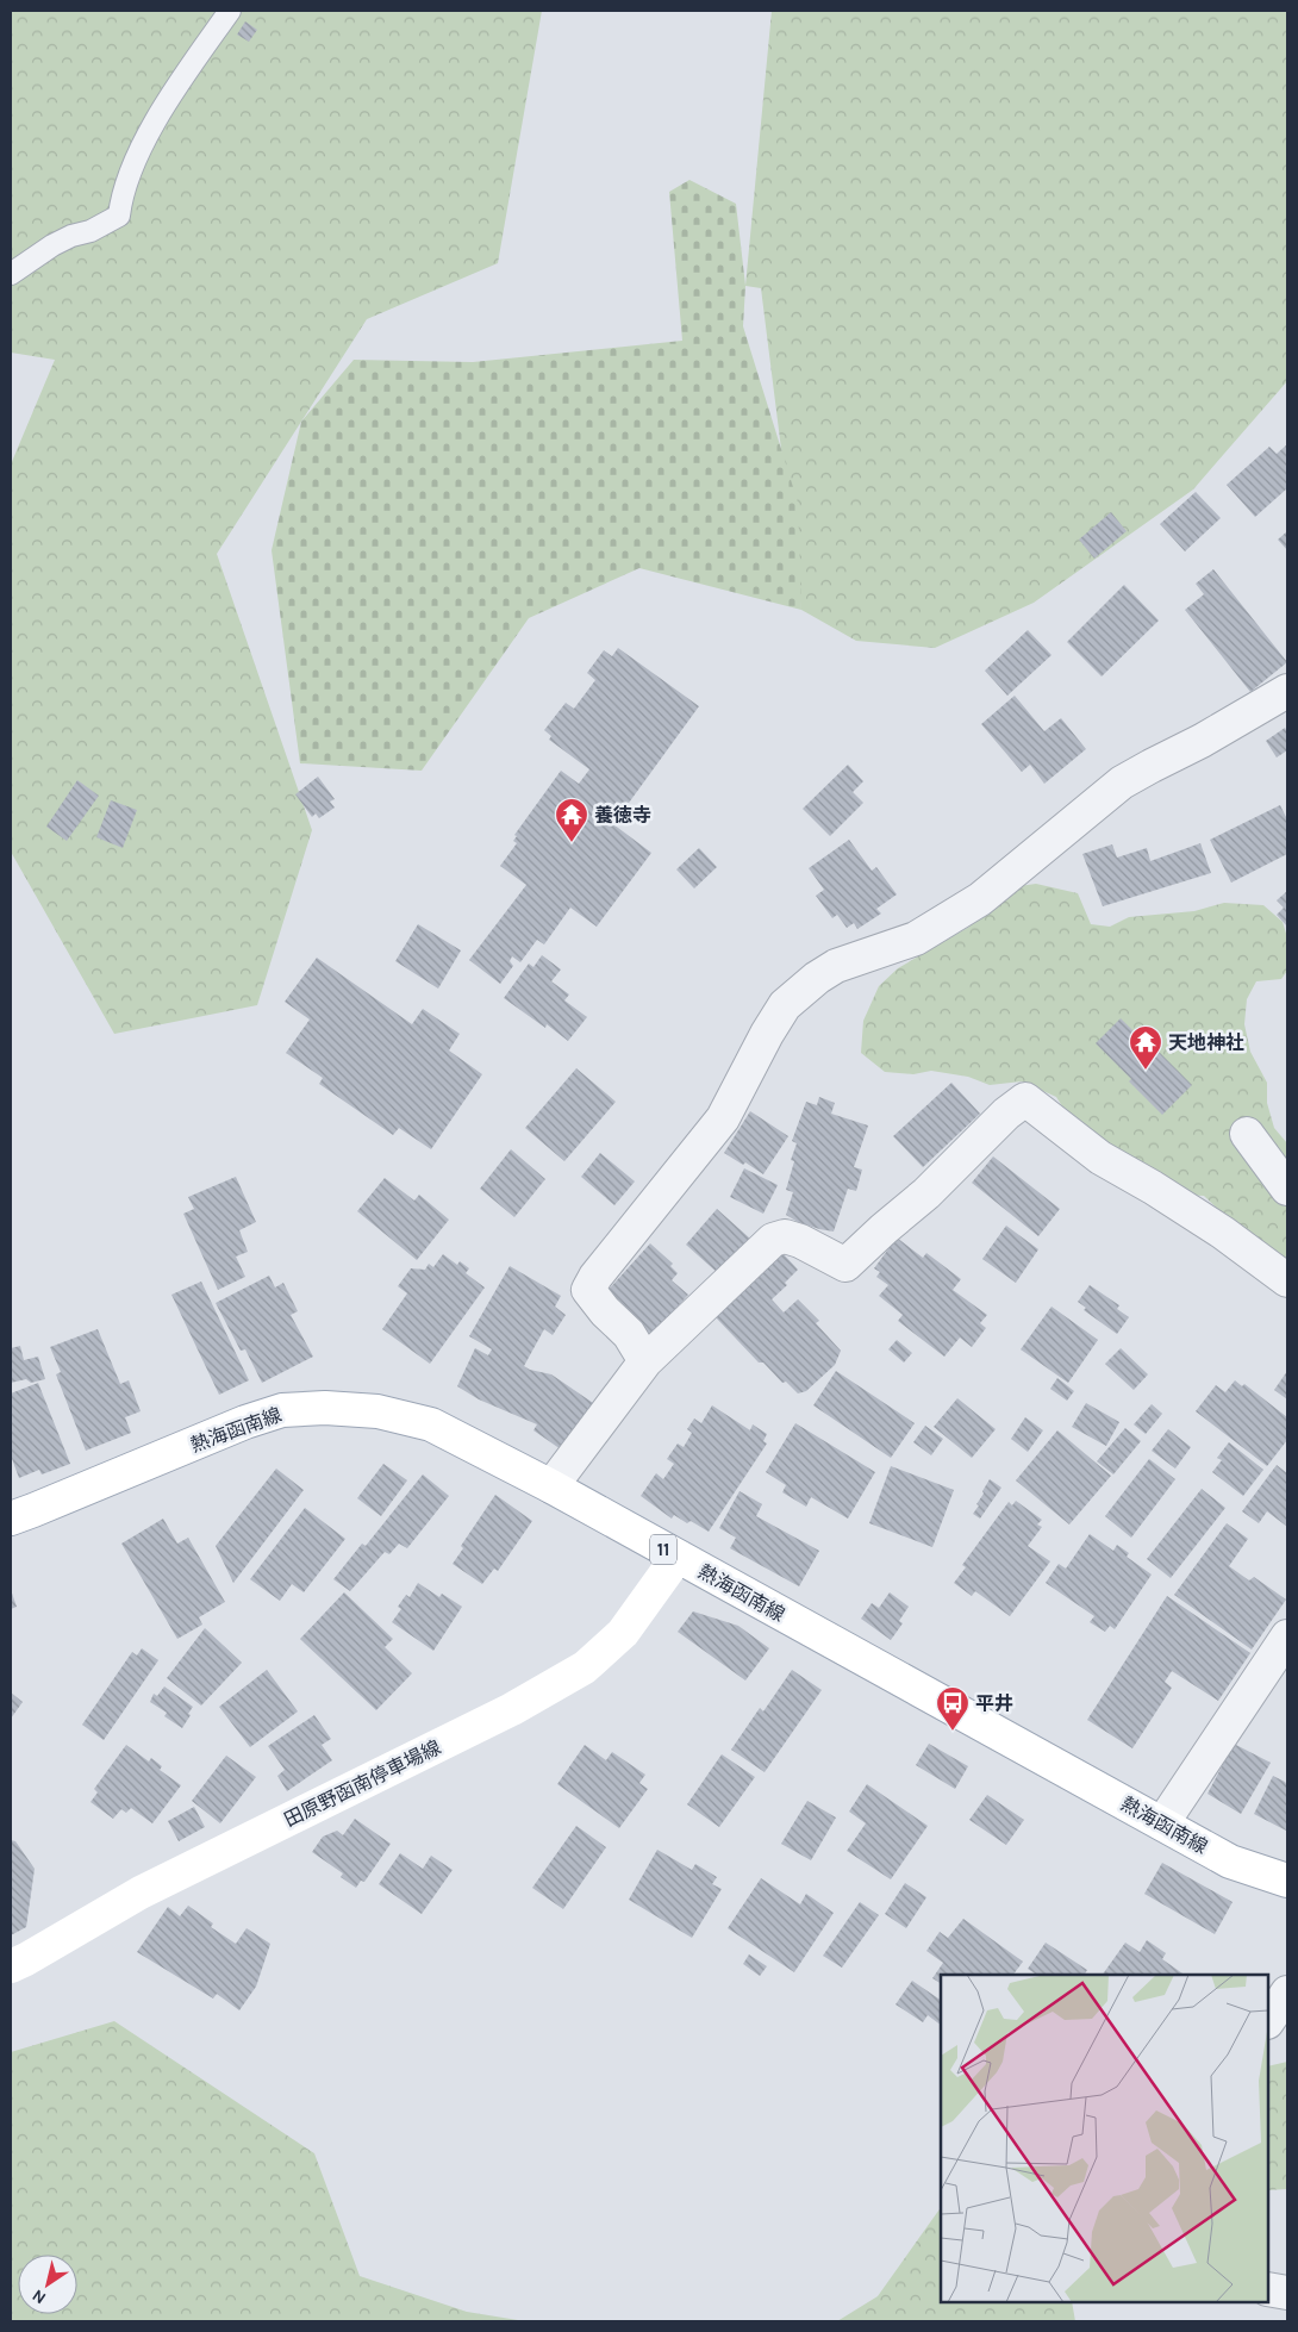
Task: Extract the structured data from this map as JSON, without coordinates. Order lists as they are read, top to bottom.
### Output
{
  "streets": {
    "main road": ["熱海函南線", "11", "田原野函南停車場線"]
  },
  "crossings": [
    ["熱海函南線", "田原野函南停車場線"]
  ],
  "places": {
    "temple": ["養徳寺", "天地神社"],
    "bus stop": ["平井"]
  },
  "north": "bottom left"
}
